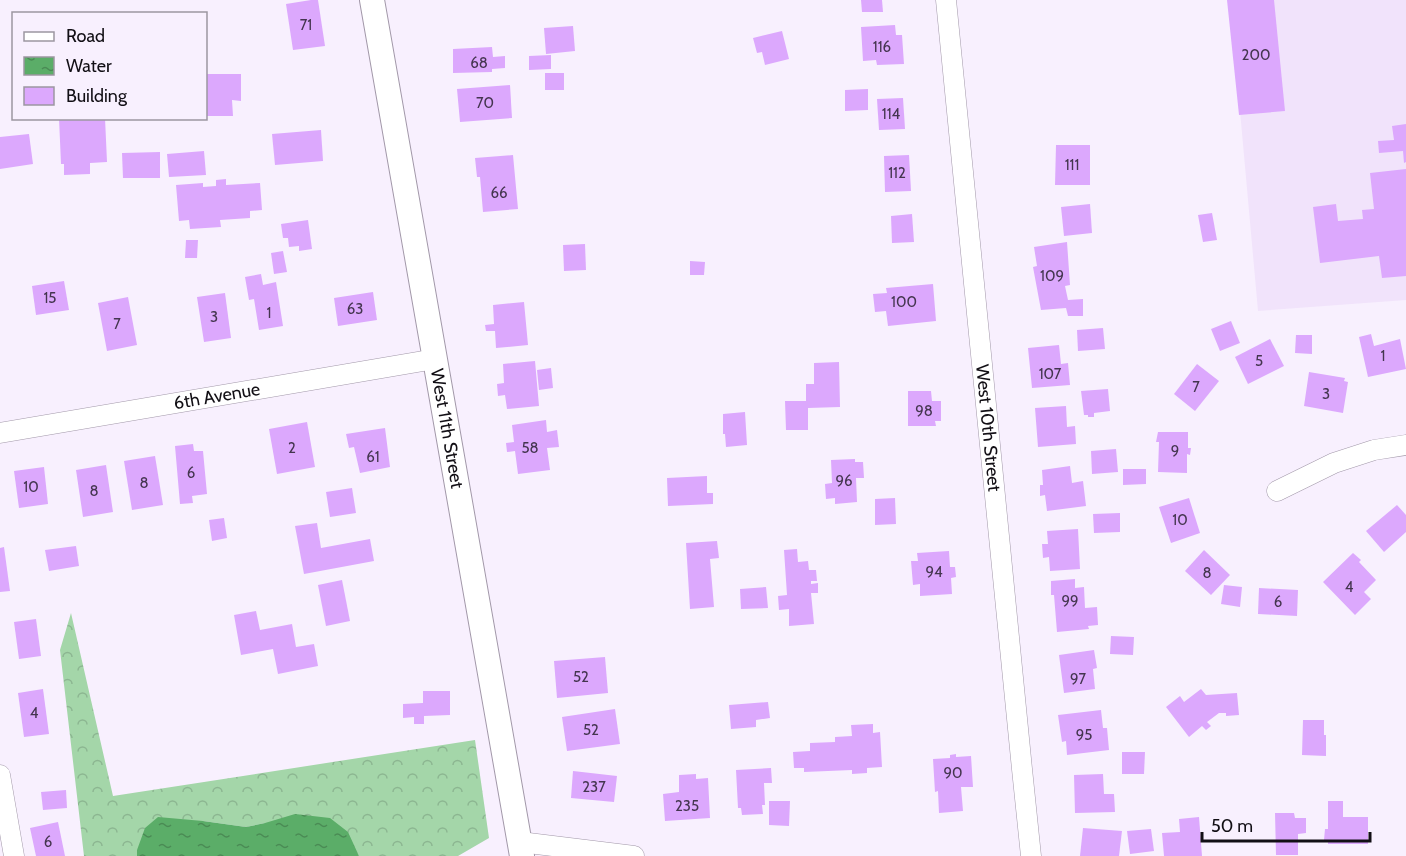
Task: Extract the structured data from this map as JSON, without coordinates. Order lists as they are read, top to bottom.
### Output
{
  "streets": {
    "street": ["6th Avenue", "West 11th Street", "West 10th Street"]
  },
  "crossings": [
    ["6th Avenue", "West 11th Street"]
  ],
  "house_numbers": [
    "71",
    "116",
    "200",
    "68",
    "70",
    "114",
    "111",
    "112",
    "66",
    "109",
    "15",
    "100",
    "63",
    "1",
    "3",
    "7",
    "1",
    "5",
    "107",
    "7",
    "3",
    "98",
    "2",
    "58",
    "9",
    "61",
    "6",
    "96",
    "8",
    "10",
    "8",
    "10",
    "94",
    "8",
    "4",
    "99",
    "6",
    "52",
    "97",
    "4",
    "52",
    "95",
    "90",
    "237",
    "235",
    "6"
  ],
  "legend": ["Road", "Water", "Building"],
  "scale_bar": "50 m"
}
